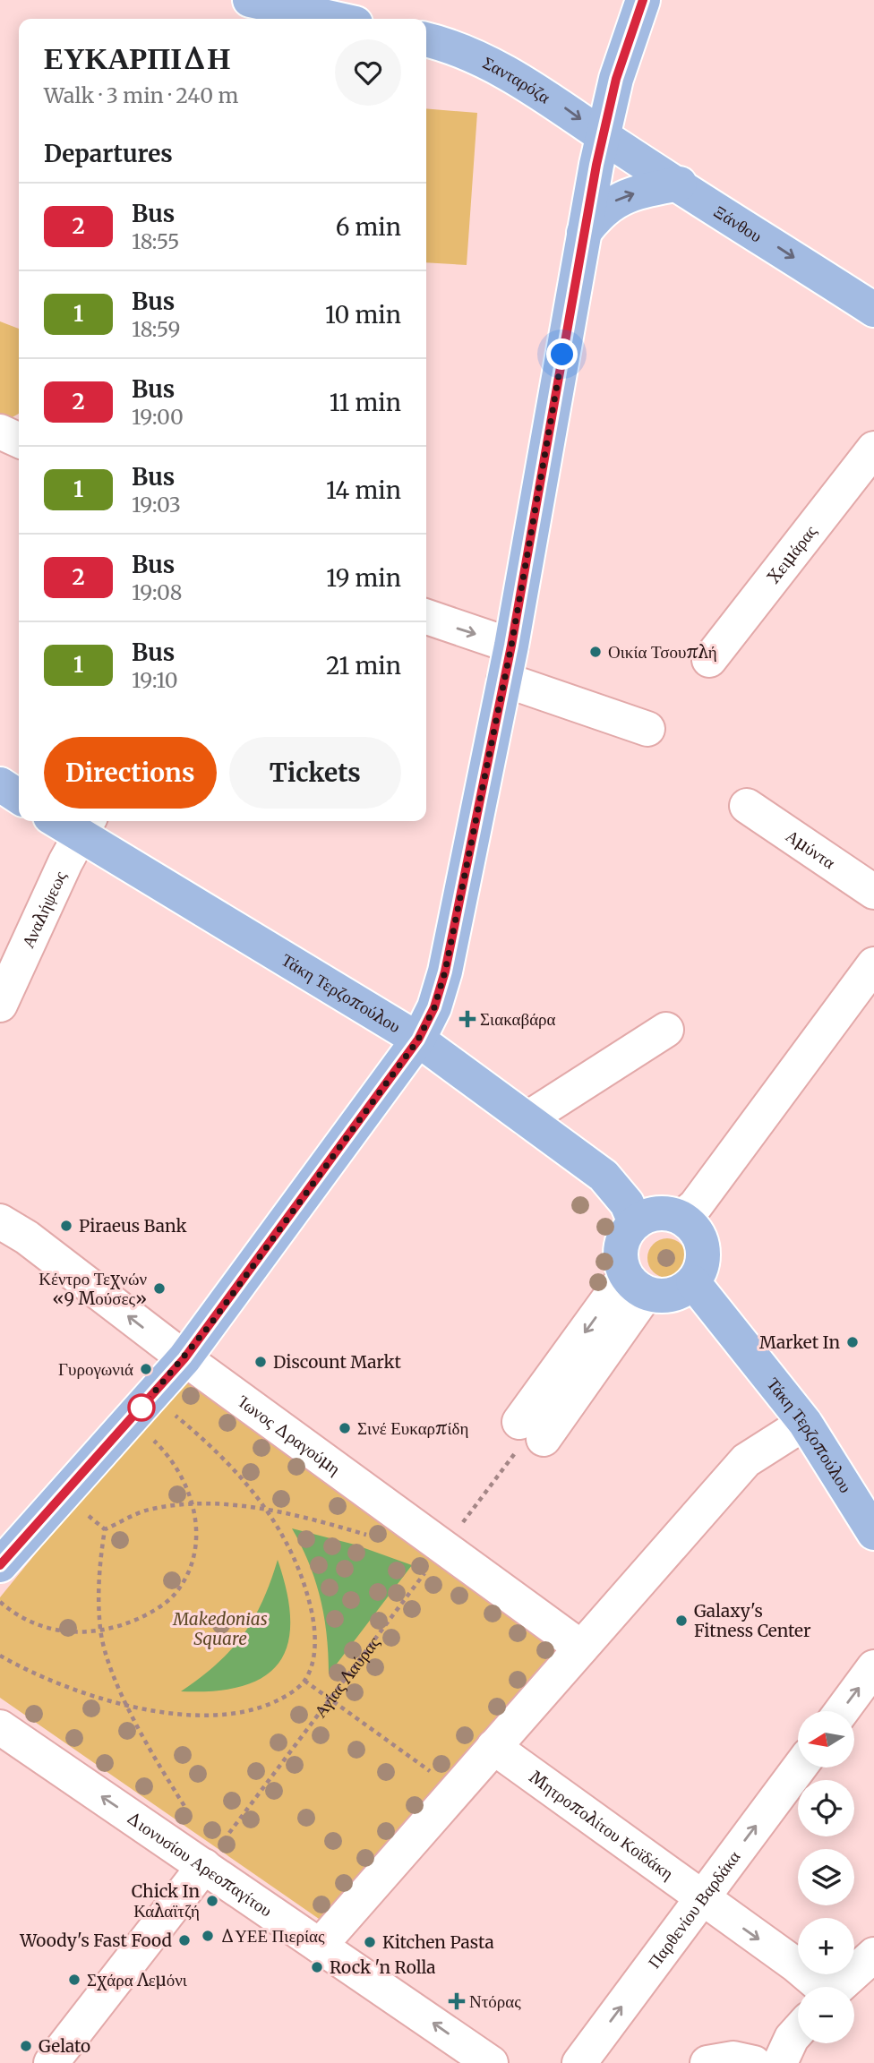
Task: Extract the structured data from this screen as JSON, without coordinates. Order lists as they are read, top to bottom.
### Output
{
  "streets": {
    "main road": ["Σανταρόζα", "Ξάνθου", "Τάκη Τερζοπούλου"],
    "street": [
      "Χειμάρας",
      "Αμύντα",
      "Αναλήψεως",
      "Ίωνος Δραγούμη",
      "Μητροπολίτου Κοϊδάκη",
      "Διονυσίου Αρεοπαγίτου",
      "Παρθενίου Βαρδάκα"
    ],
    "path": ["Αγίας Λαύρας"]
  },
  "crossings": [
    ["Σανταρόζα", "Ξάνθου"],
    ["Αναλήψεως", "Τάκη Τερζοπούλου"],
    ["Ίωνος Δραγούμη", "Αγίας Λαύρας"],
    ["Αγίας Λαύρας", "Διονυσίου Αρεοπαγίτου"],
    ["Μητροπολίτου Κοϊδάκη", "Παρθενίου Βαρδάκα"]
  ],
  "one_way": ["Σανταρόζα", "Ξάνθου", "Διονυσίου Αρεοπαγίτου"],
  "parks": ["Makedonias Square"],
  "places": {
    "other": [
      "Οικία Τσουπλή",
      "Piraeus Bank",
      "Κέντρο Τεχνών «9 Μούσες»",
      "Market In",
      "Discount Markt",
      "Γυρογωνιά",
      "Σινέ Ευκαρπίδη",
      "Galaxy's Fitness Center",
      "Chick In Καλαϊτζή",
      "ΔΥΕΕ Πιερίας",
      "Woody's Fast Food",
      "Kitchen Pasta",
      "Rock 'n Rolla",
      "Σχάρα Λεμόνι",
      "Gelato"
    ],
    "health": ["Σιακαβάρα", "Ντόρας"]
  },
  "lines": ["bus line 2"],
  "north": "left",
  "page": {
    "heading": [
      ["ΕΥΚΑΡΠΙΔΗ", "Walk · 3 min · 240 m"],
      "Departures"
    ],
    "list": [
      {
        "mark": "2",
        "name": "Bus",
        "note": "18:55",
        "value": "6 min"
      },
      {
        "mark": "1",
        "name": "Bus",
        "note": "18:59",
        "value": "10 min"
      },
      {
        "mark": "2",
        "name": "Bus",
        "note": "19:00",
        "value": "11 min"
      },
      {
        "mark": "1",
        "name": "Bus",
        "note": "19:03",
        "value": "14 min"
      },
      {
        "mark": "2",
        "name": "Bus",
        "note": "19:08",
        "value": "19 min"
      },
      {
        "mark": "1",
        "name": "Bus",
        "note": "19:10",
        "value": "21 min"
      }
    ],
    "buttons": ["Directions", "Tickets"],
    "map_buttons": ["+", "−"]
  }
}
